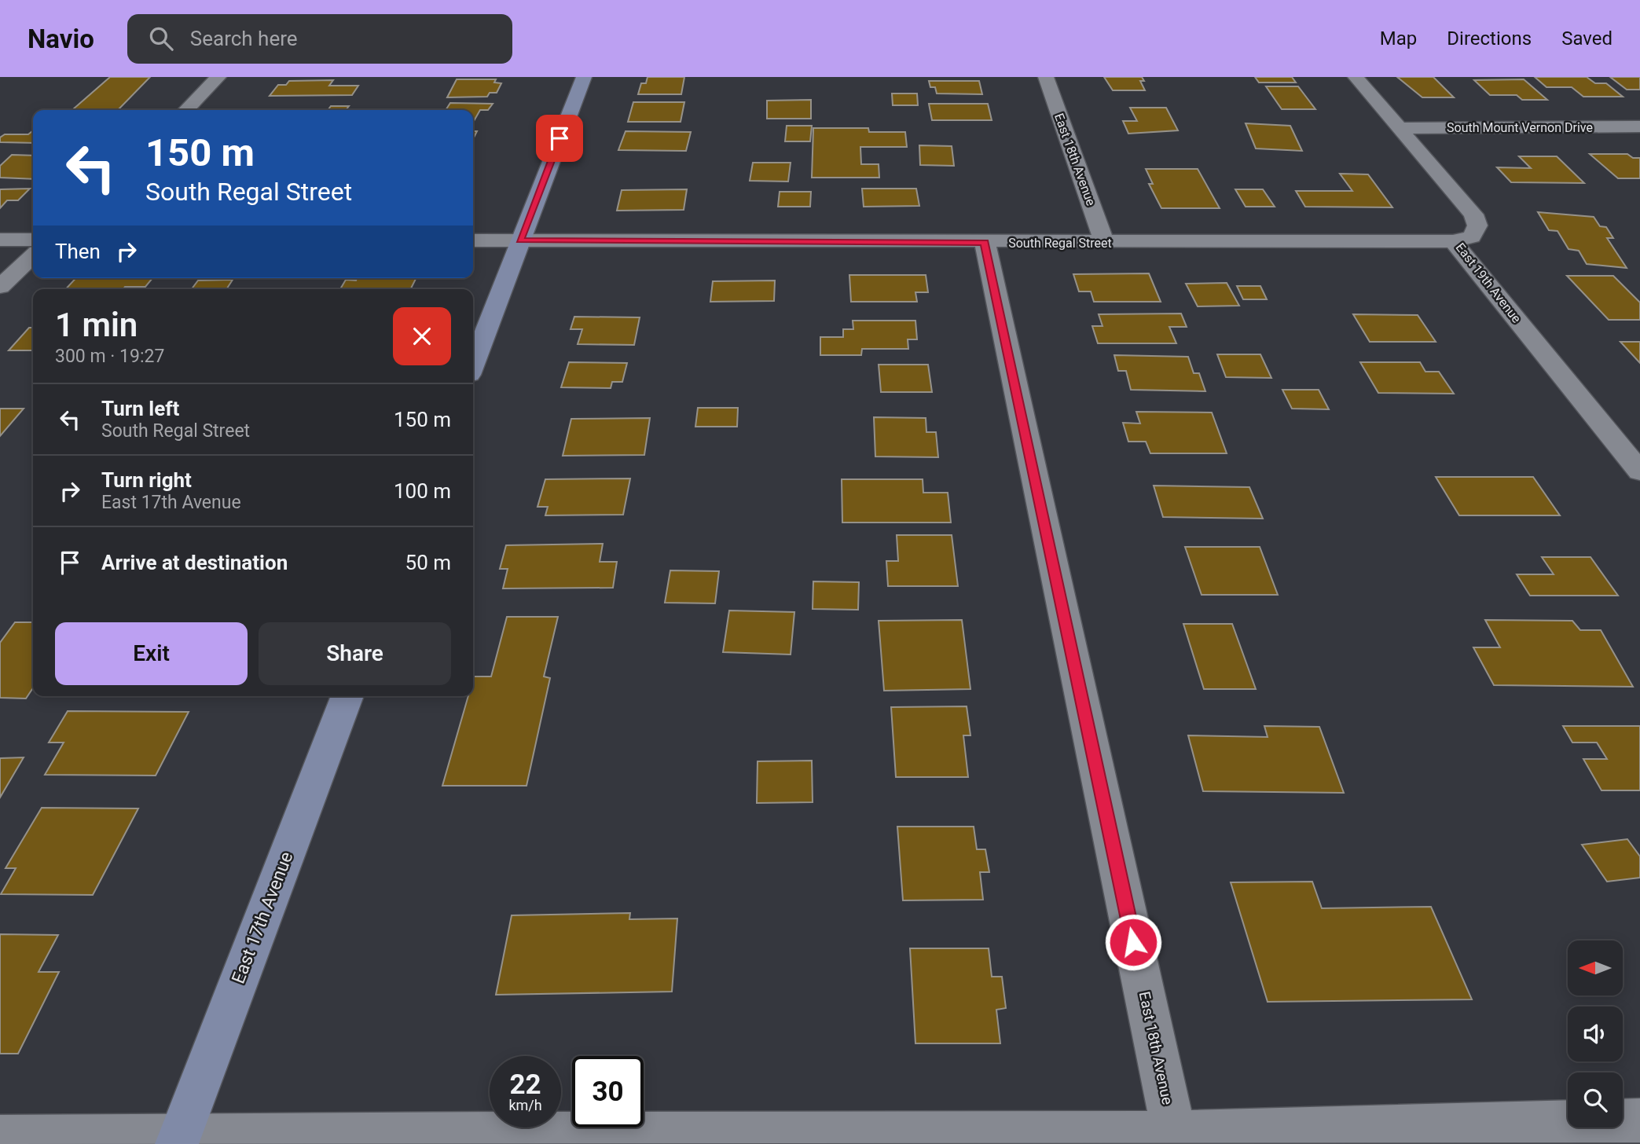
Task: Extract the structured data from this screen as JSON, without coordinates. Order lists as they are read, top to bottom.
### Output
{
  "streets": {
    "street": [
      "South Mount Vernon Drive",
      "East 18th Avenue",
      "South Regal Street",
      "East 19th Avenue",
      "East 17th Avenue"
    ]
  },
  "crossings": [
    ["South Mount Vernon Drive", "East 19th Avenue"],
    ["East 18th Avenue", "South Regal Street"],
    ["South Regal Street", "East 19th Avenue"]
  ],
  "north": "left",
  "page": {
    "header": "Navio",
    "search": "Search here",
    "nav": ["Map", "Directions", "Saved"],
    "turn": ["150 m", "South Regal Street"],
    "then": "Then",
    "heading": ["1 min", "300 m · 19:27"],
    "list": [
      {
        "name": "Turn left",
        "note": "South Regal Street",
        "value": "150 m"
      },
      {
        "name": "Turn right",
        "note": "East 17th Avenue",
        "value": "100 m"
      },
      {
        "name": "Arrive at destination",
        "value": "50 m"
      }
    ],
    "buttons": ["Exit", "Share"],
    "speed": "22 km/h",
    "limit": "30"
  }
}
